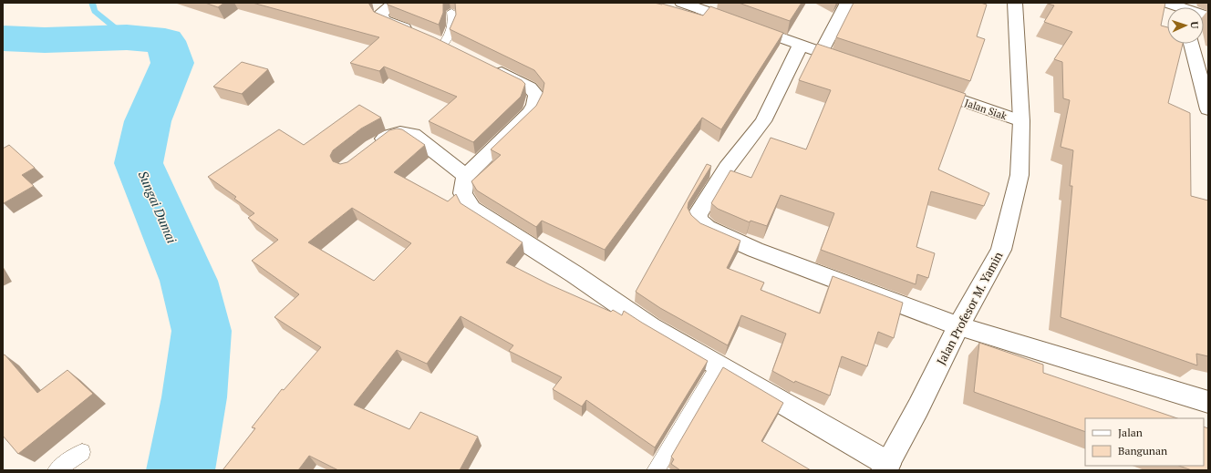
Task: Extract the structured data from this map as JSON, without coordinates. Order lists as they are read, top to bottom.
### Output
{
  "streets": {
    "street": ["Jalan Siak", "Jalan Profesor M. Yamin"]
  },
  "crossings": [
    ["Jalan Siak", "Jalan Profesor M. Yamin"]
  ],
  "water": ["Sungai Dumai"],
  "legend": ["Jalan", "Bangunan"],
  "north": "right"
}
